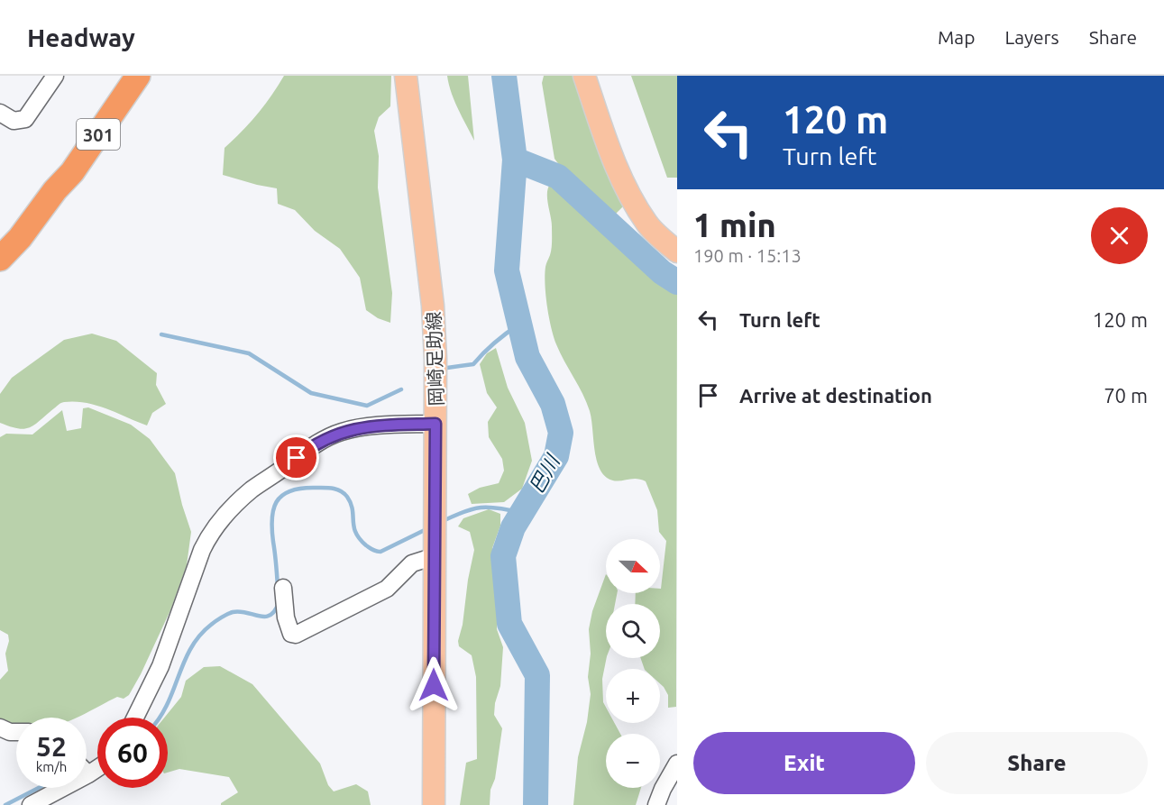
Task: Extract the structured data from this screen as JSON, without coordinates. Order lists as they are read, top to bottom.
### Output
{
  "streets": {
    "highway": ["301"],
    "main road": ["岡崎足助線"]
  },
  "water": ["巴川"],
  "north": "right",
  "page": {
    "header": "Headway",
    "nav": ["Map", "Layers", "Share"],
    "turn": ["120 m", "Turn left"],
    "heading": ["1 min", "190 m · 15:13"],
    "list": [
      {
        "name": "Turn left",
        "value": "120 m"
      },
      {
        "name": "Arrive at destination",
        "value": "70 m"
      }
    ],
    "map_buttons": ["+", "−"],
    "speed": "52 km/h",
    "limit": "60",
    "buttons": ["Exit", "Share"]
  }
}
